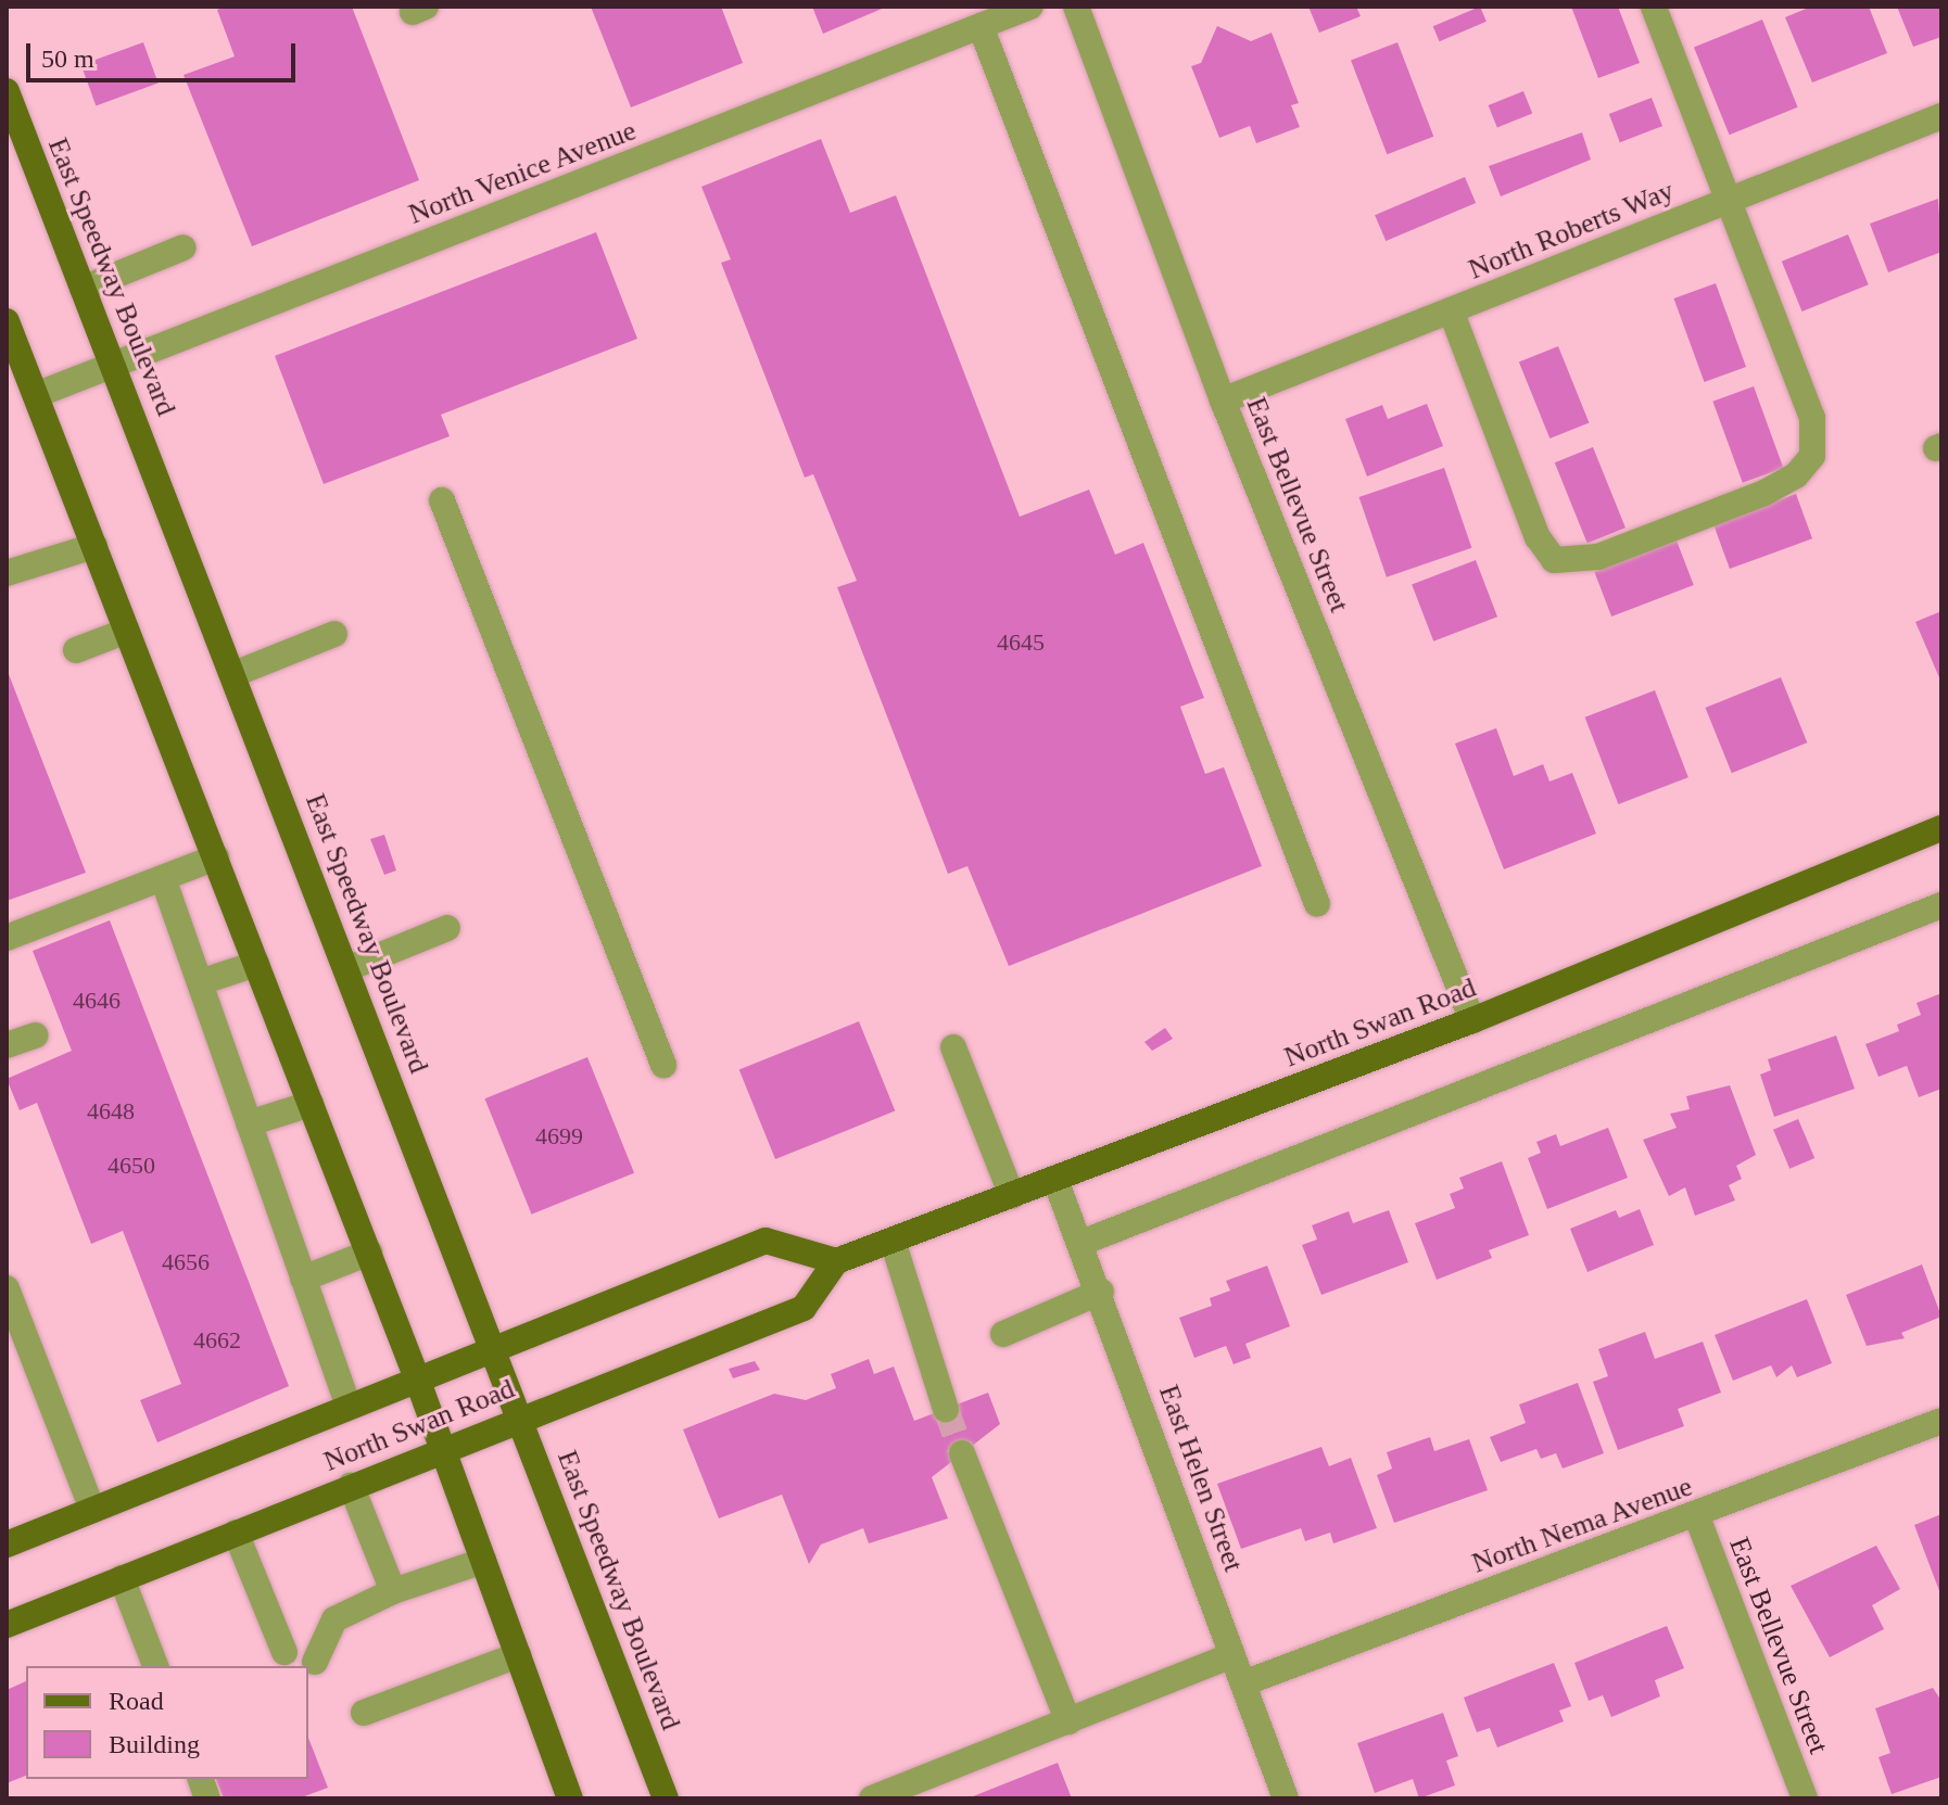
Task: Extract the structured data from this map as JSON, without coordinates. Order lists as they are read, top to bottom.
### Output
{
  "streets": {
    "main road": ["East Speedway Boulevard", "North Swan Road"],
    "street": [
      "North Venice Avenue",
      "North Roberts Way",
      "East Bellevue Street",
      "East Helen Street",
      "North Nema Avenue"
    ]
  },
  "crossings": [
    ["North Venice Avenue", "East Speedway Boulevard"],
    ["North Roberts Way", "East Bellevue Street"],
    ["East Speedway Boulevard", "North Swan Road"],
    ["East Bellevue Street", "North Swan Road"],
    ["East Bellevue Street", "North Nema Avenue"],
    ["North Swan Road", "East Helen Street"],
    ["East Helen Street", "North Nema Avenue"]
  ],
  "house_numbers": [
    "4645",
    "4646",
    "4648",
    "4699",
    "4650",
    "4656",
    "4662"
  ],
  "legend": ["Road", "Building"],
  "scale_bar": "50 m"
}
